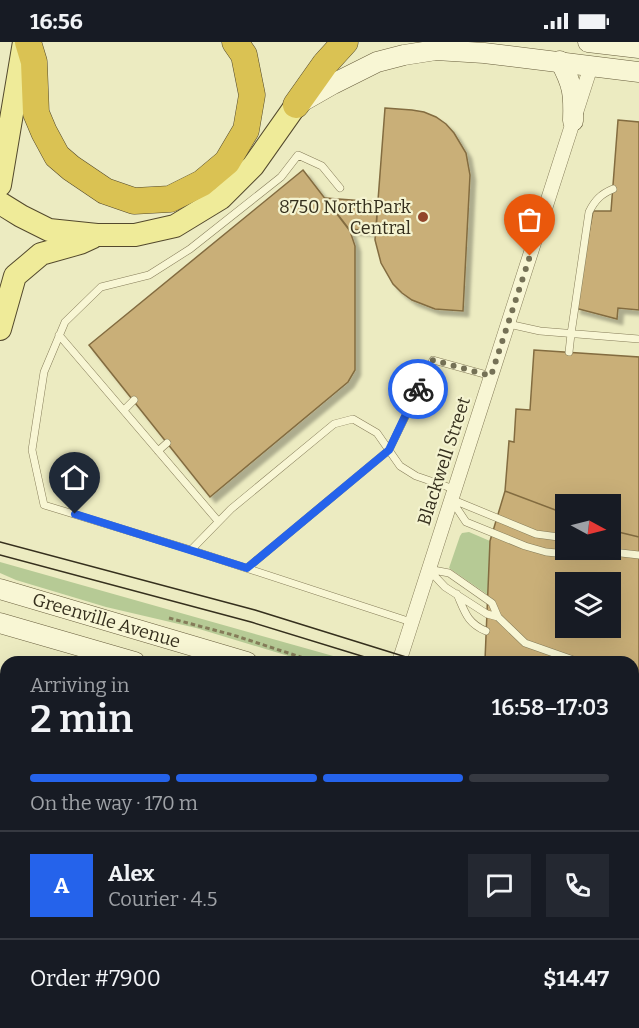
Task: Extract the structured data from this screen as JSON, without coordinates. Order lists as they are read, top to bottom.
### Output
{
  "streets": {
    "main road": ["Greenville Avenue"],
    "street": ["Blackwell Street"]
  },
  "places": ["8750 NorthPark Central"],
  "north": "right",
  "page": {
    "status": "16:56",
    "heading": ["2 min", "Arriving in", "16:58–17:03"],
    "panel": [
      "Alex",
      "Courier · 4.5",
      "Order #7900",
      "$14.47"
    ],
    "bar": "On the way · 170 m",
    "round": "A"
  }
}
